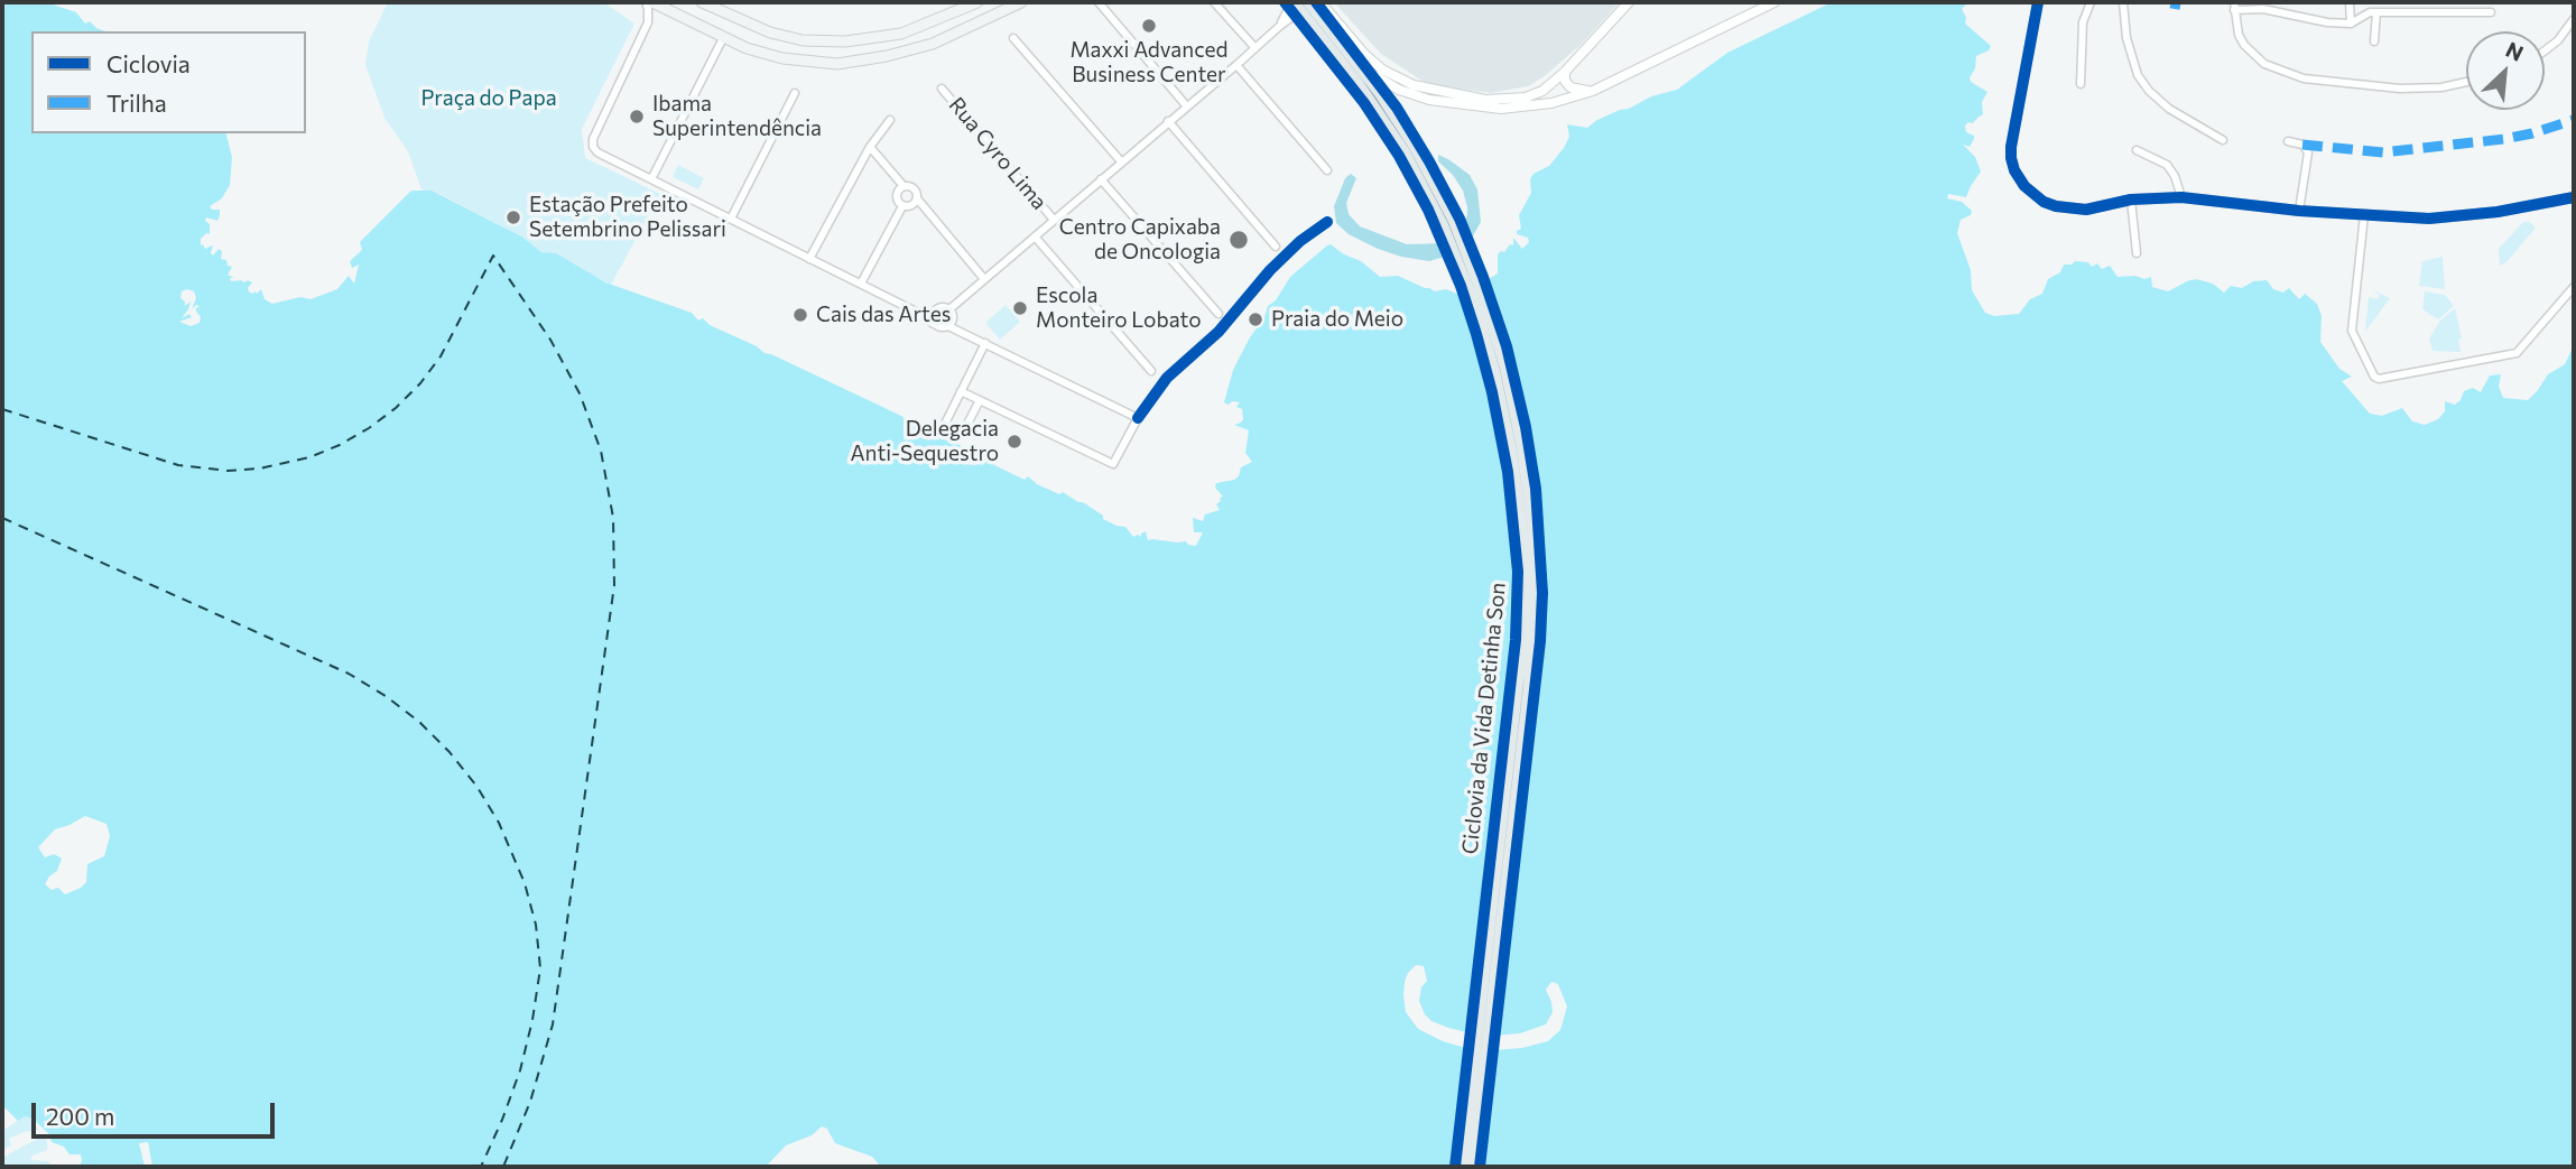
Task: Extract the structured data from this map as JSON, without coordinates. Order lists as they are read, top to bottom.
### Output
{
  "streets": {
    "street": ["Rua Cyro Lima"],
    "cycle path": ["Ciclovia da Vida Detinha Son"]
  },
  "parks": ["Praça do Papa"],
  "places": [
    "Maxxi Advanced Business Center",
    "Ibama Superintendência",
    "Estação Prefeito Setembrino Pelissari",
    "Centro Capixaba de Oncologia",
    "Escola Monteiro Lobato",
    "Cais das Artes",
    "Praia do Meio",
    "Delegacia Anti-Sequestro"
  ],
  "legend": ["Ciclovia", "Trilha"],
  "scale_bar": "200 m",
  "north": "top right"
}
